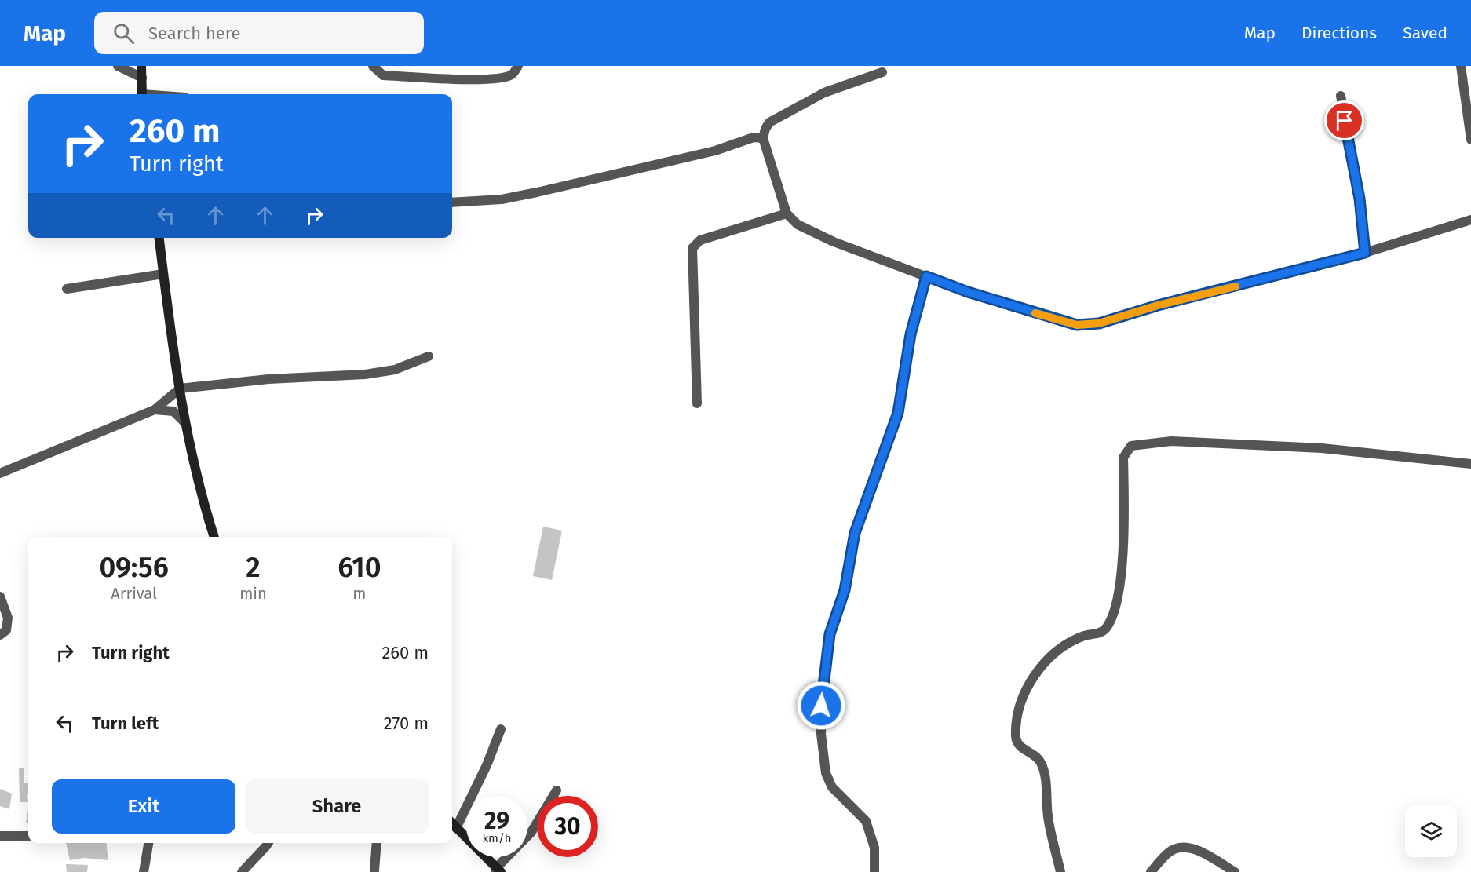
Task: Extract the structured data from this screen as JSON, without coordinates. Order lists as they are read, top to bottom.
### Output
{
  "page": {
    "header": "Map",
    "search": "Search here",
    "nav": ["Map", "Directions", "Saved"],
    "turn": ["260 m", "Turn right"],
    "eta": [
      "09:56",
      "Arrival",
      "2",
      "min",
      "610",
      "m"
    ],
    "list": [
      {
        "name": "Turn right",
        "value": "260 m"
      },
      {
        "name": "Turn left",
        "value": "270 m"
      }
    ],
    "buttons": ["Exit", "Share"],
    "speed": "29 km/h",
    "limit": "30"
  }
}
